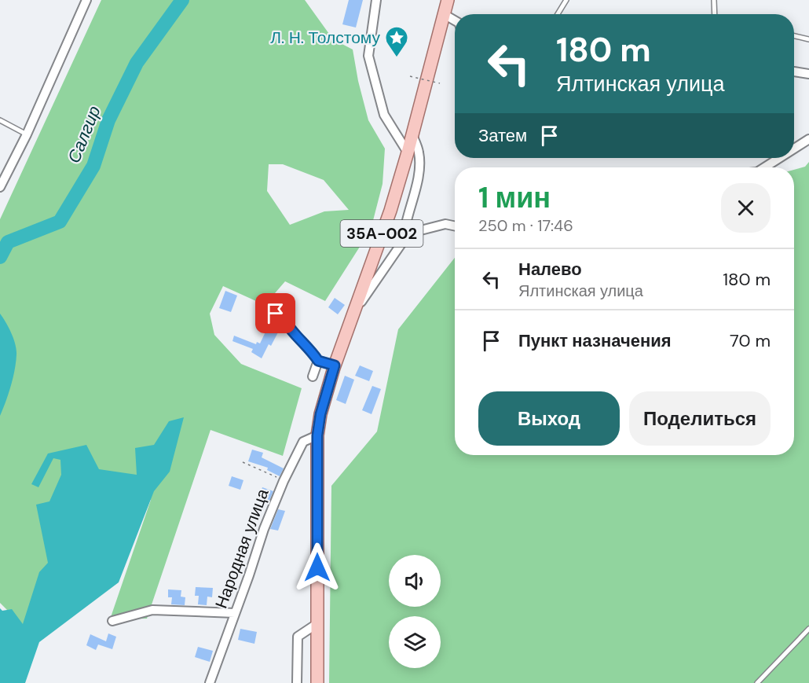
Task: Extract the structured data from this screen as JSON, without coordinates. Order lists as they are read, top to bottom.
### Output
{
  "streets": {
    "main road": ["35А-002"],
    "street": ["Народная улица"]
  },
  "crossings": [
    ["35А-002", "Народная улица"]
  ],
  "water": ["Салгир"],
  "places": {
    "place": ["Л. Н. Толстому"]
  },
  "page": {
    "turn": ["180 m", "Ялтинская улица"],
    "then": "Затем",
    "heading": ["1 мин", "250 m · 17:46"],
    "list": [
      {
        "name": "Налево",
        "note": "Ялтинская улица",
        "value": "180 m"
      },
      {
        "name": "Пункт назначения",
        "value": "70 m"
      }
    ],
    "buttons": ["Выход", "Поделиться"]
  }
}
